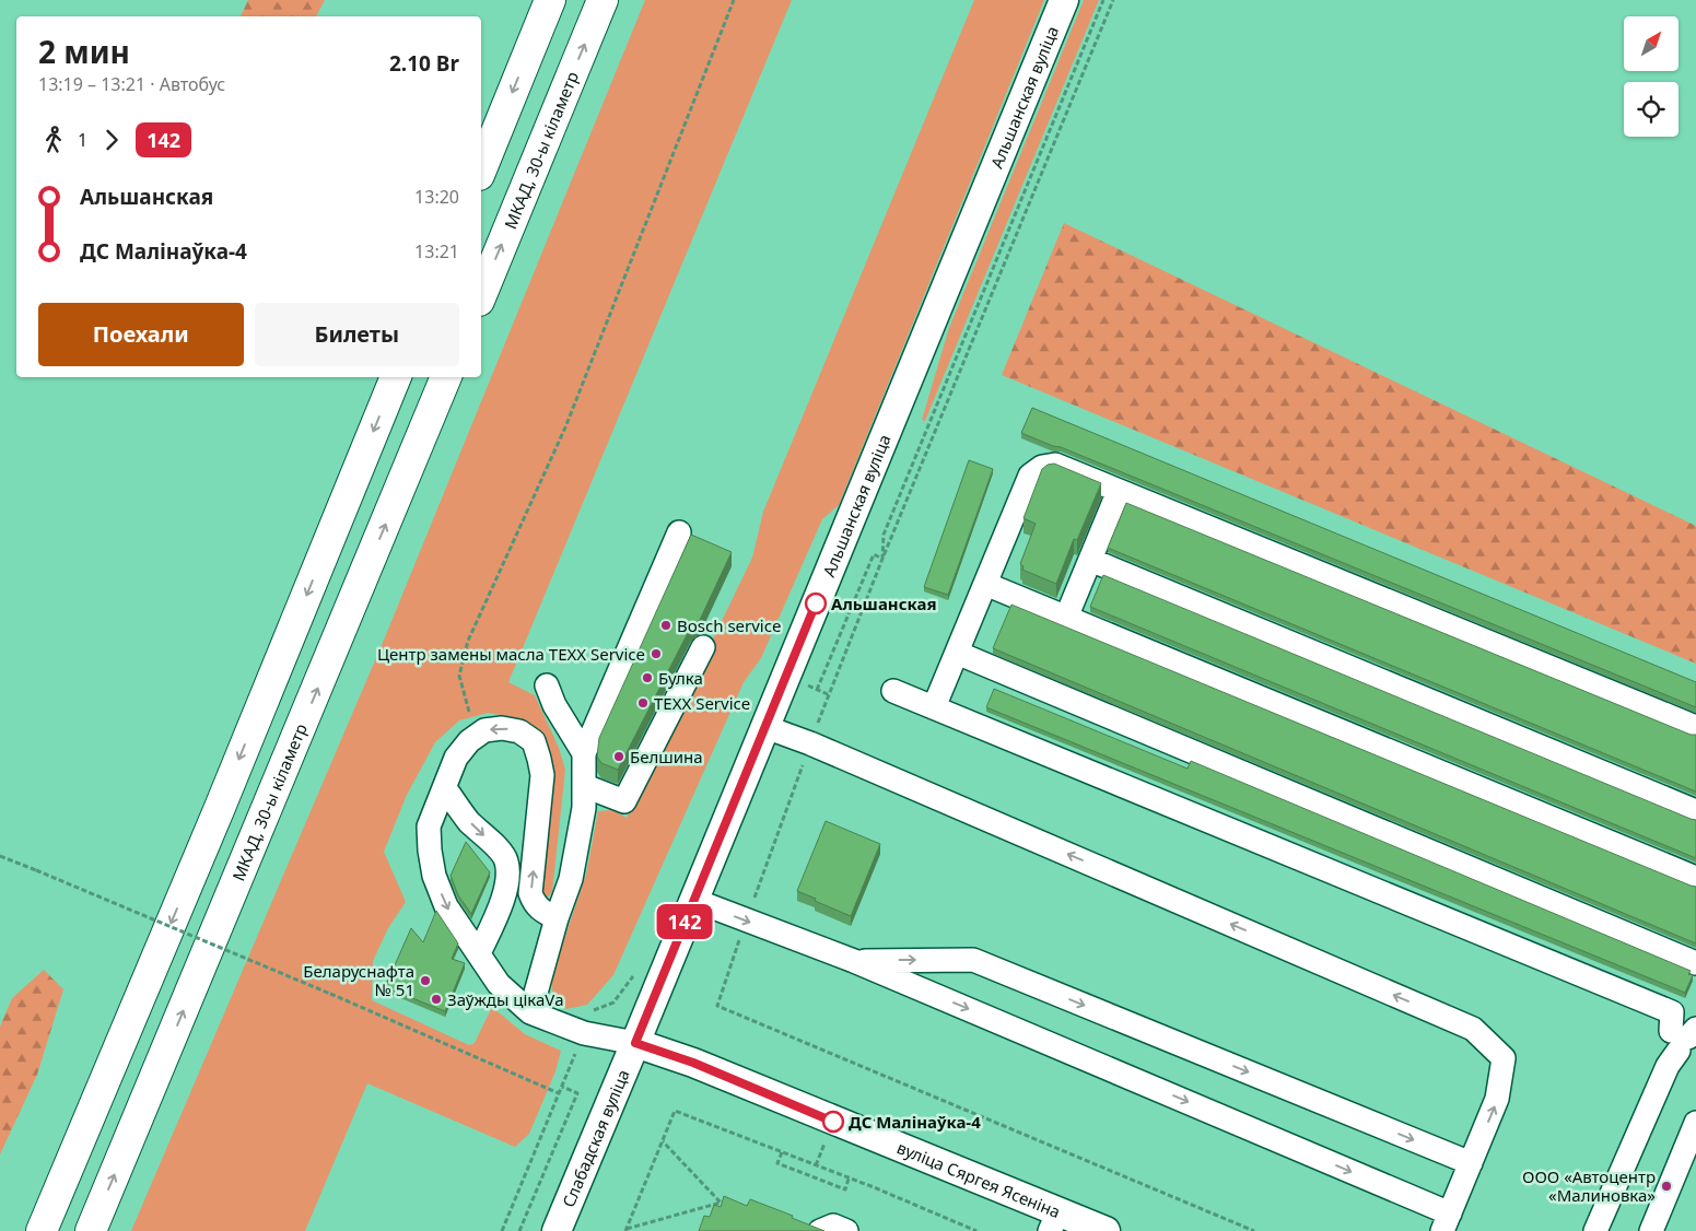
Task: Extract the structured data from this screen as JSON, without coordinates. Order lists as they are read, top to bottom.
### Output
{
  "streets": {
    "highway": ["МКАД, 30-ы кіламетр"],
    "main road": ["Альшанская вуліца", "Слабадская вуліца", "вуліца Сяргея Ясеніна"]
  },
  "crossings": [
    ["Альшанская вуліца", "Слабадская вуліца"],
    ["Альшанская вуліца", "вуліца Сяргея Ясеніна"],
    ["Слабадская вуліца", "вуліца Сяргея Ясеніна"]
  ],
  "places": [
    "Альшанская",
    "Bosch service",
    "Центр замены масла TEXX Service",
    "Булка",
    "TEXX Service",
    "Белшина",
    "Беларуснафта № 51",
    "Заўжды цікаVа",
    "ДС Малінаўка-4",
    "ООО «Автоцентр «Малиновка»"
  ],
  "lines": ["bus line 142"],
  "north": "top right",
  "page": {
    "on_map": "142",
    "heading": ["2 мин", "13:19 – 13:21 · Автобус", "2.10 Br"],
    "legs": ["1", "142"],
    "list": [
      {
        "name": "Альшанская",
        "value": "13:20"
      },
      {
        "name": "ДС Малінаўка-4",
        "value": "13:21"
      }
    ],
    "buttons": ["Поехали", "Билеты"]
  }
}
